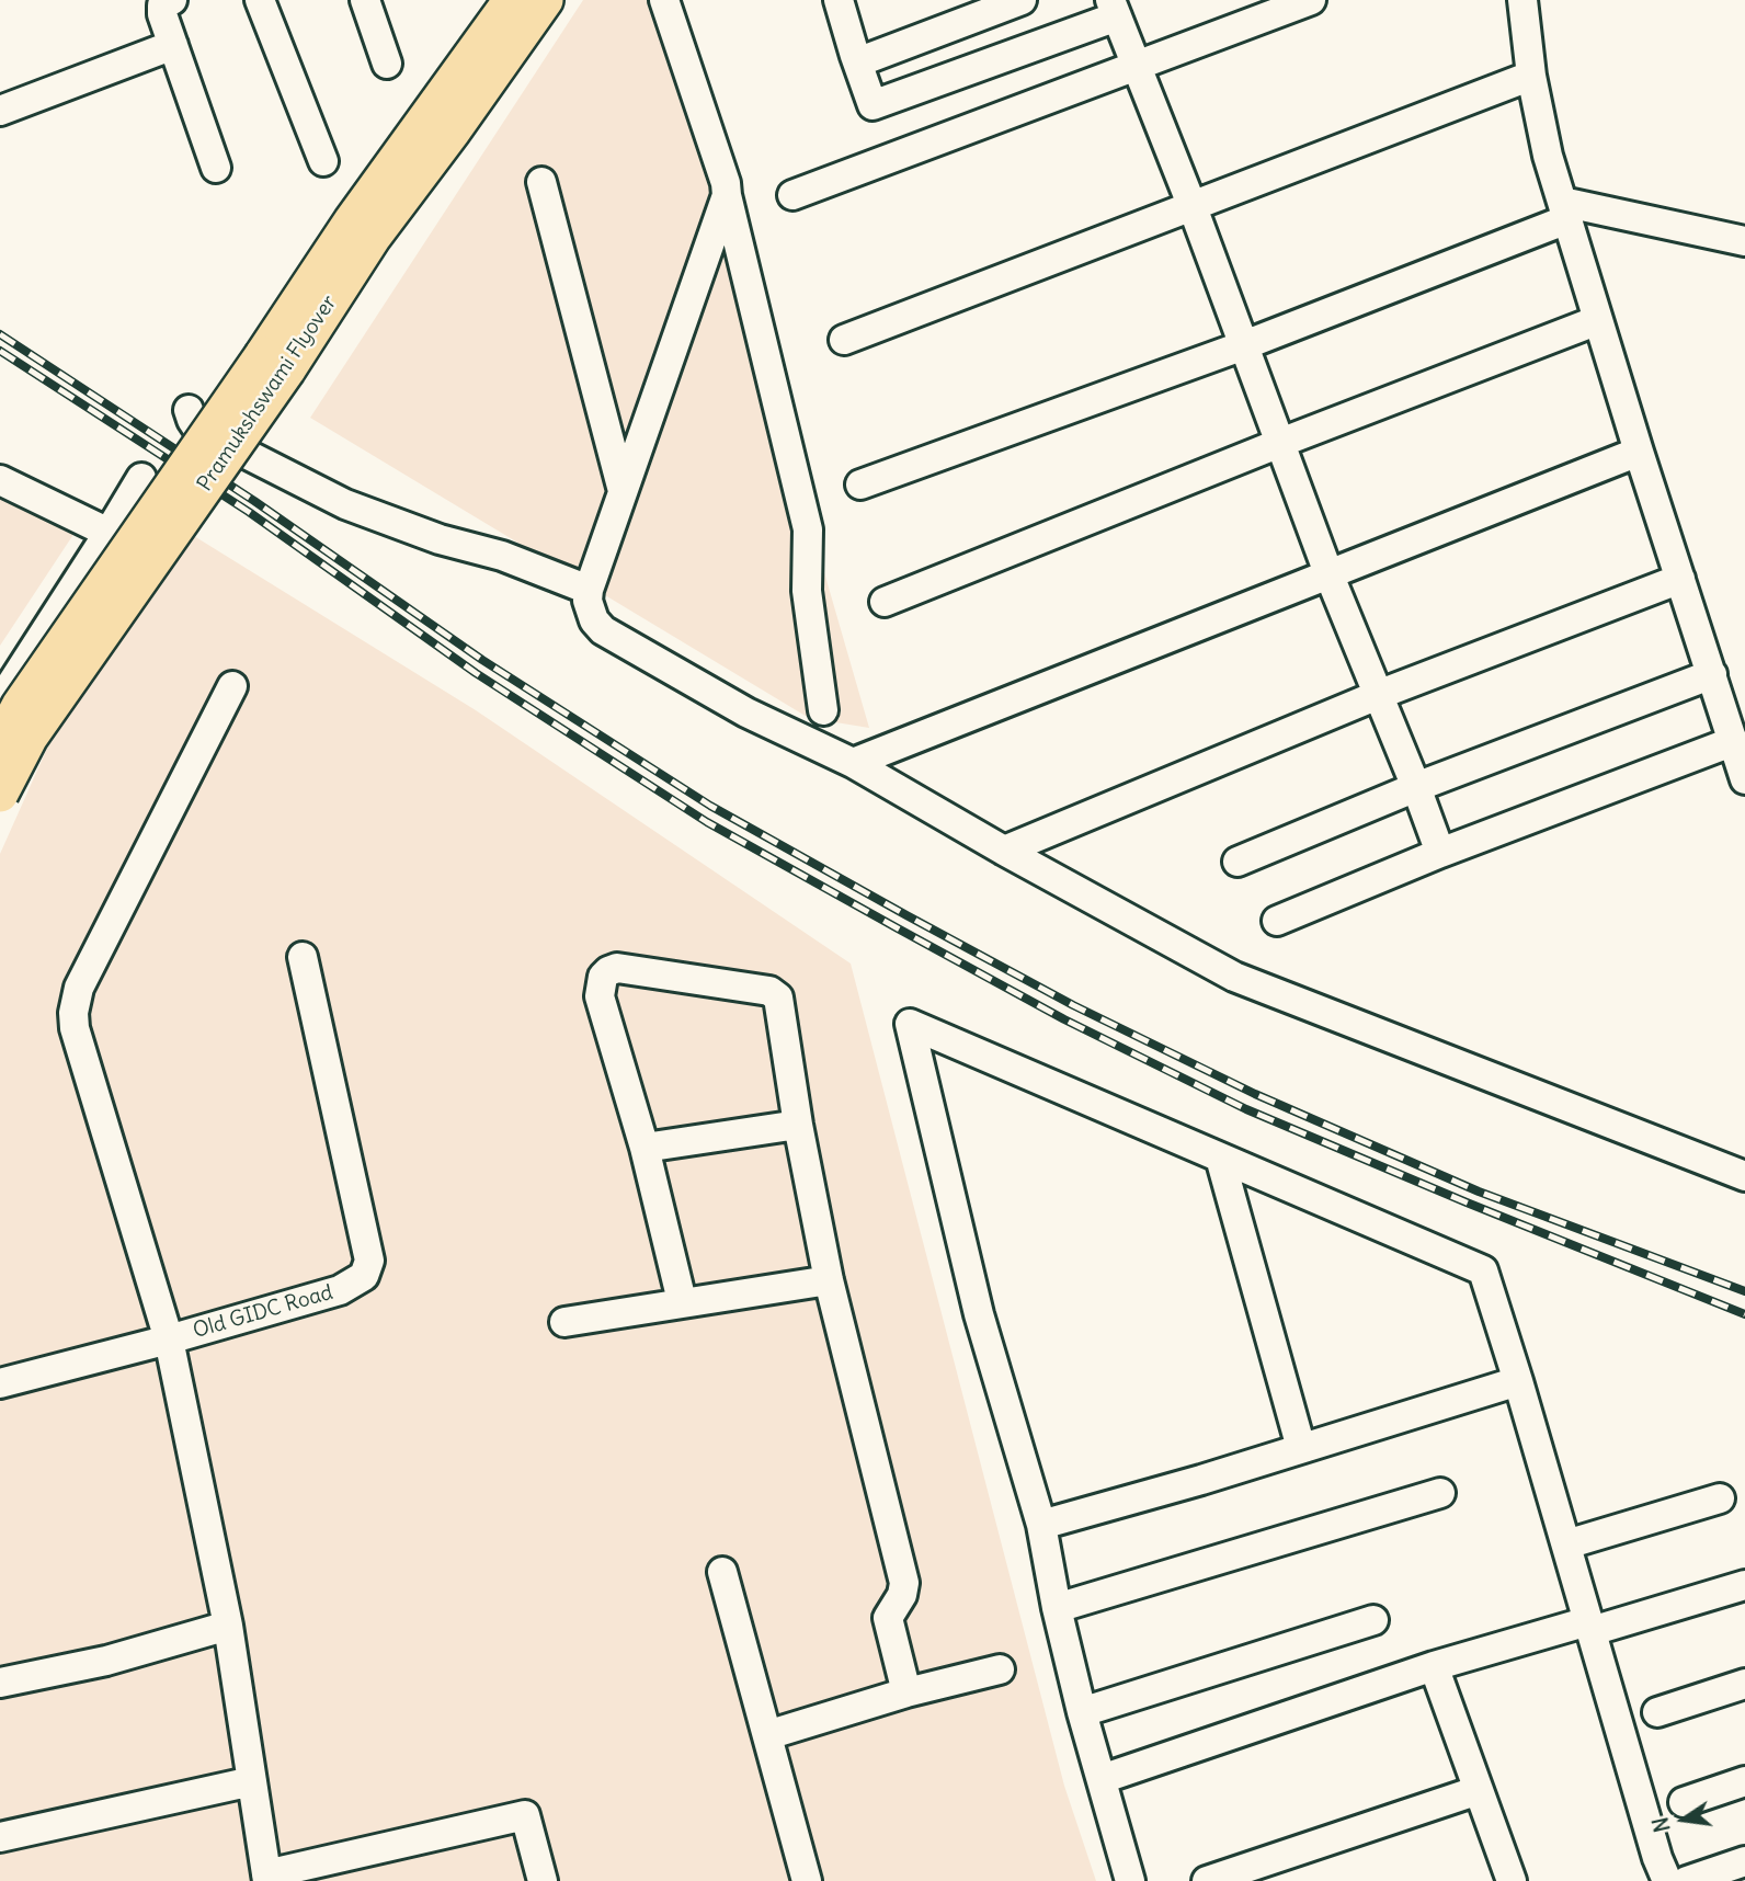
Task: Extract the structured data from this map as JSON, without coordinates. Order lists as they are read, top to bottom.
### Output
{
  "streets": {
    "main road": ["Pramukshswami Flyover"],
    "street": ["Old GIDC Road"]
  },
  "north": "left"
}
